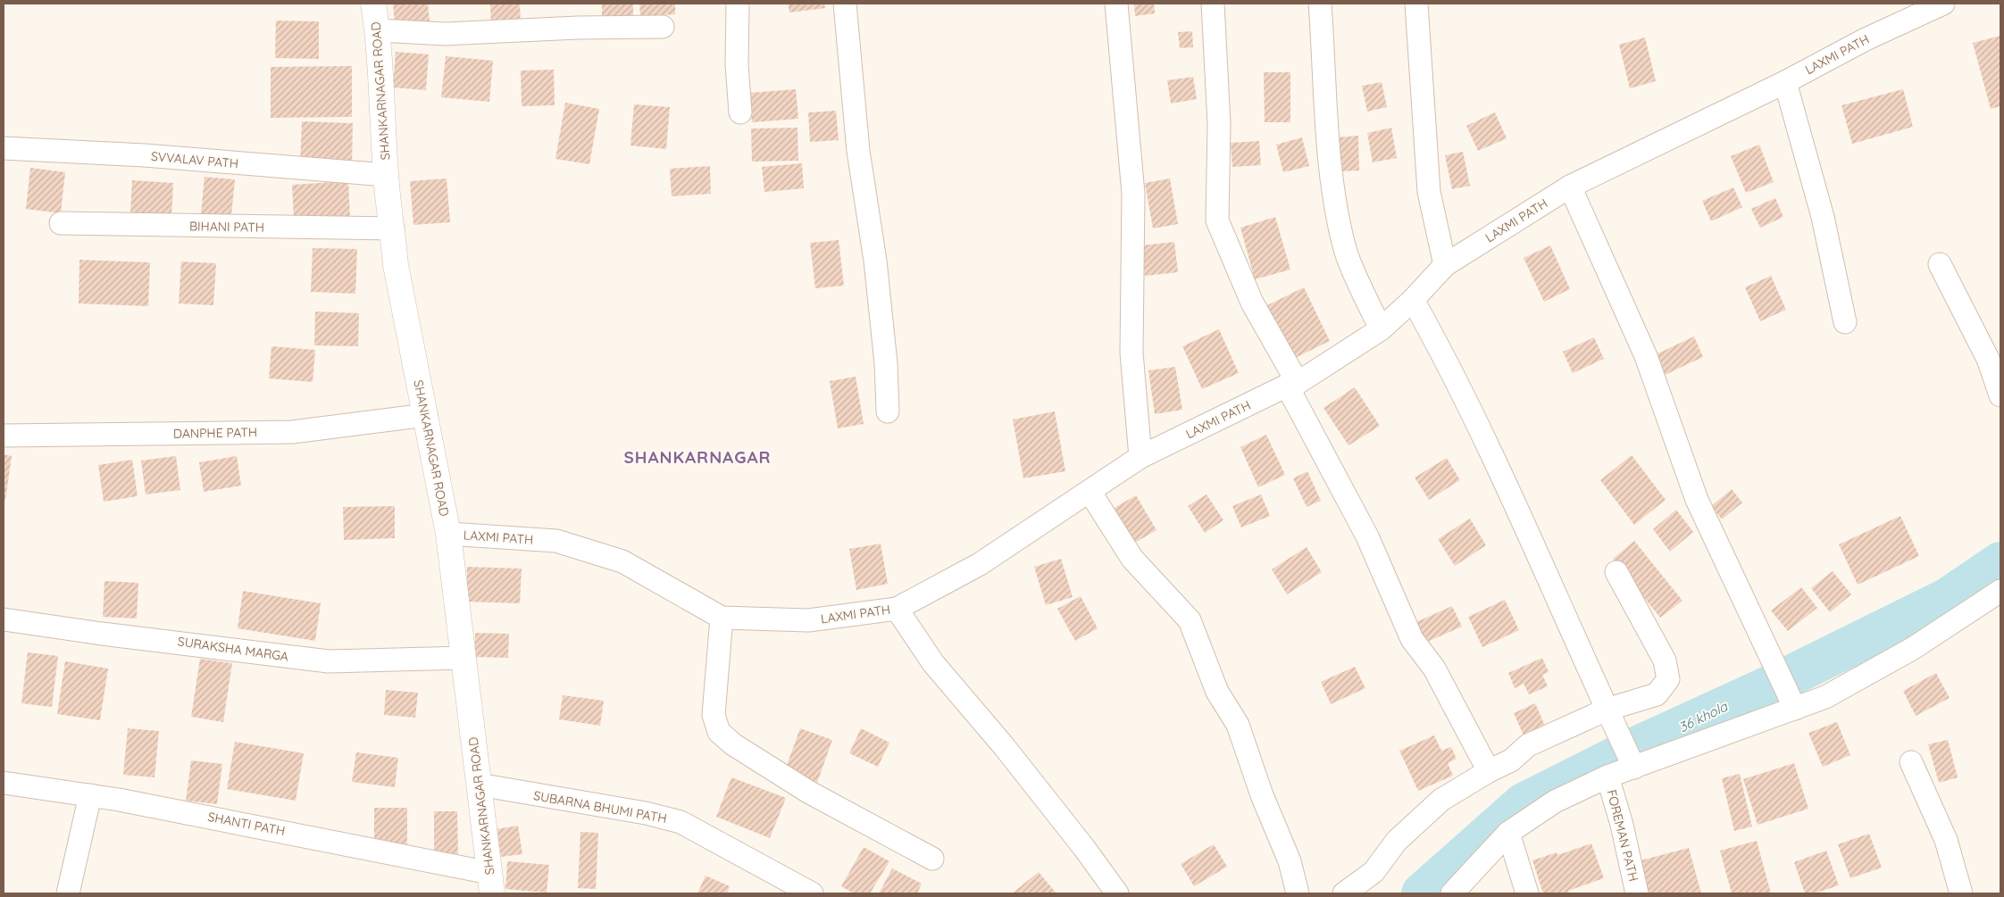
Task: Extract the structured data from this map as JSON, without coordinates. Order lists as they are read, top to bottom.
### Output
{
  "streets": {
    "street": [
      "LAXMI PATH",
      "SHANKARNAGAR ROAD",
      "SVVALAV PATH",
      "BIHANI PATH",
      "DANPHE PATH",
      "SURAKSHA MARGA",
      "SUBARNA BHUMI PATH",
      "SHANTI PATH",
      "FOREMAN PATH"
    ]
  },
  "crossings": [
    ["LAXMI PATH", "SHANKARNAGAR ROAD"],
    ["SHANKARNAGAR ROAD", "SVVALAV PATH"],
    ["SHANKARNAGAR ROAD", "BIHANI PATH"],
    ["SHANKARNAGAR ROAD", "DANPHE PATH"],
    ["SHANKARNAGAR ROAD", "SURAKSHA MARGA"],
    ["SHANKARNAGAR ROAD", "SUBARNA BHUMI PATH"],
    ["SHANKARNAGAR ROAD", "SHANTI PATH"]
  ],
  "districts": ["SHANKARNAGAR"],
  "water": ["36 khola"]
}
